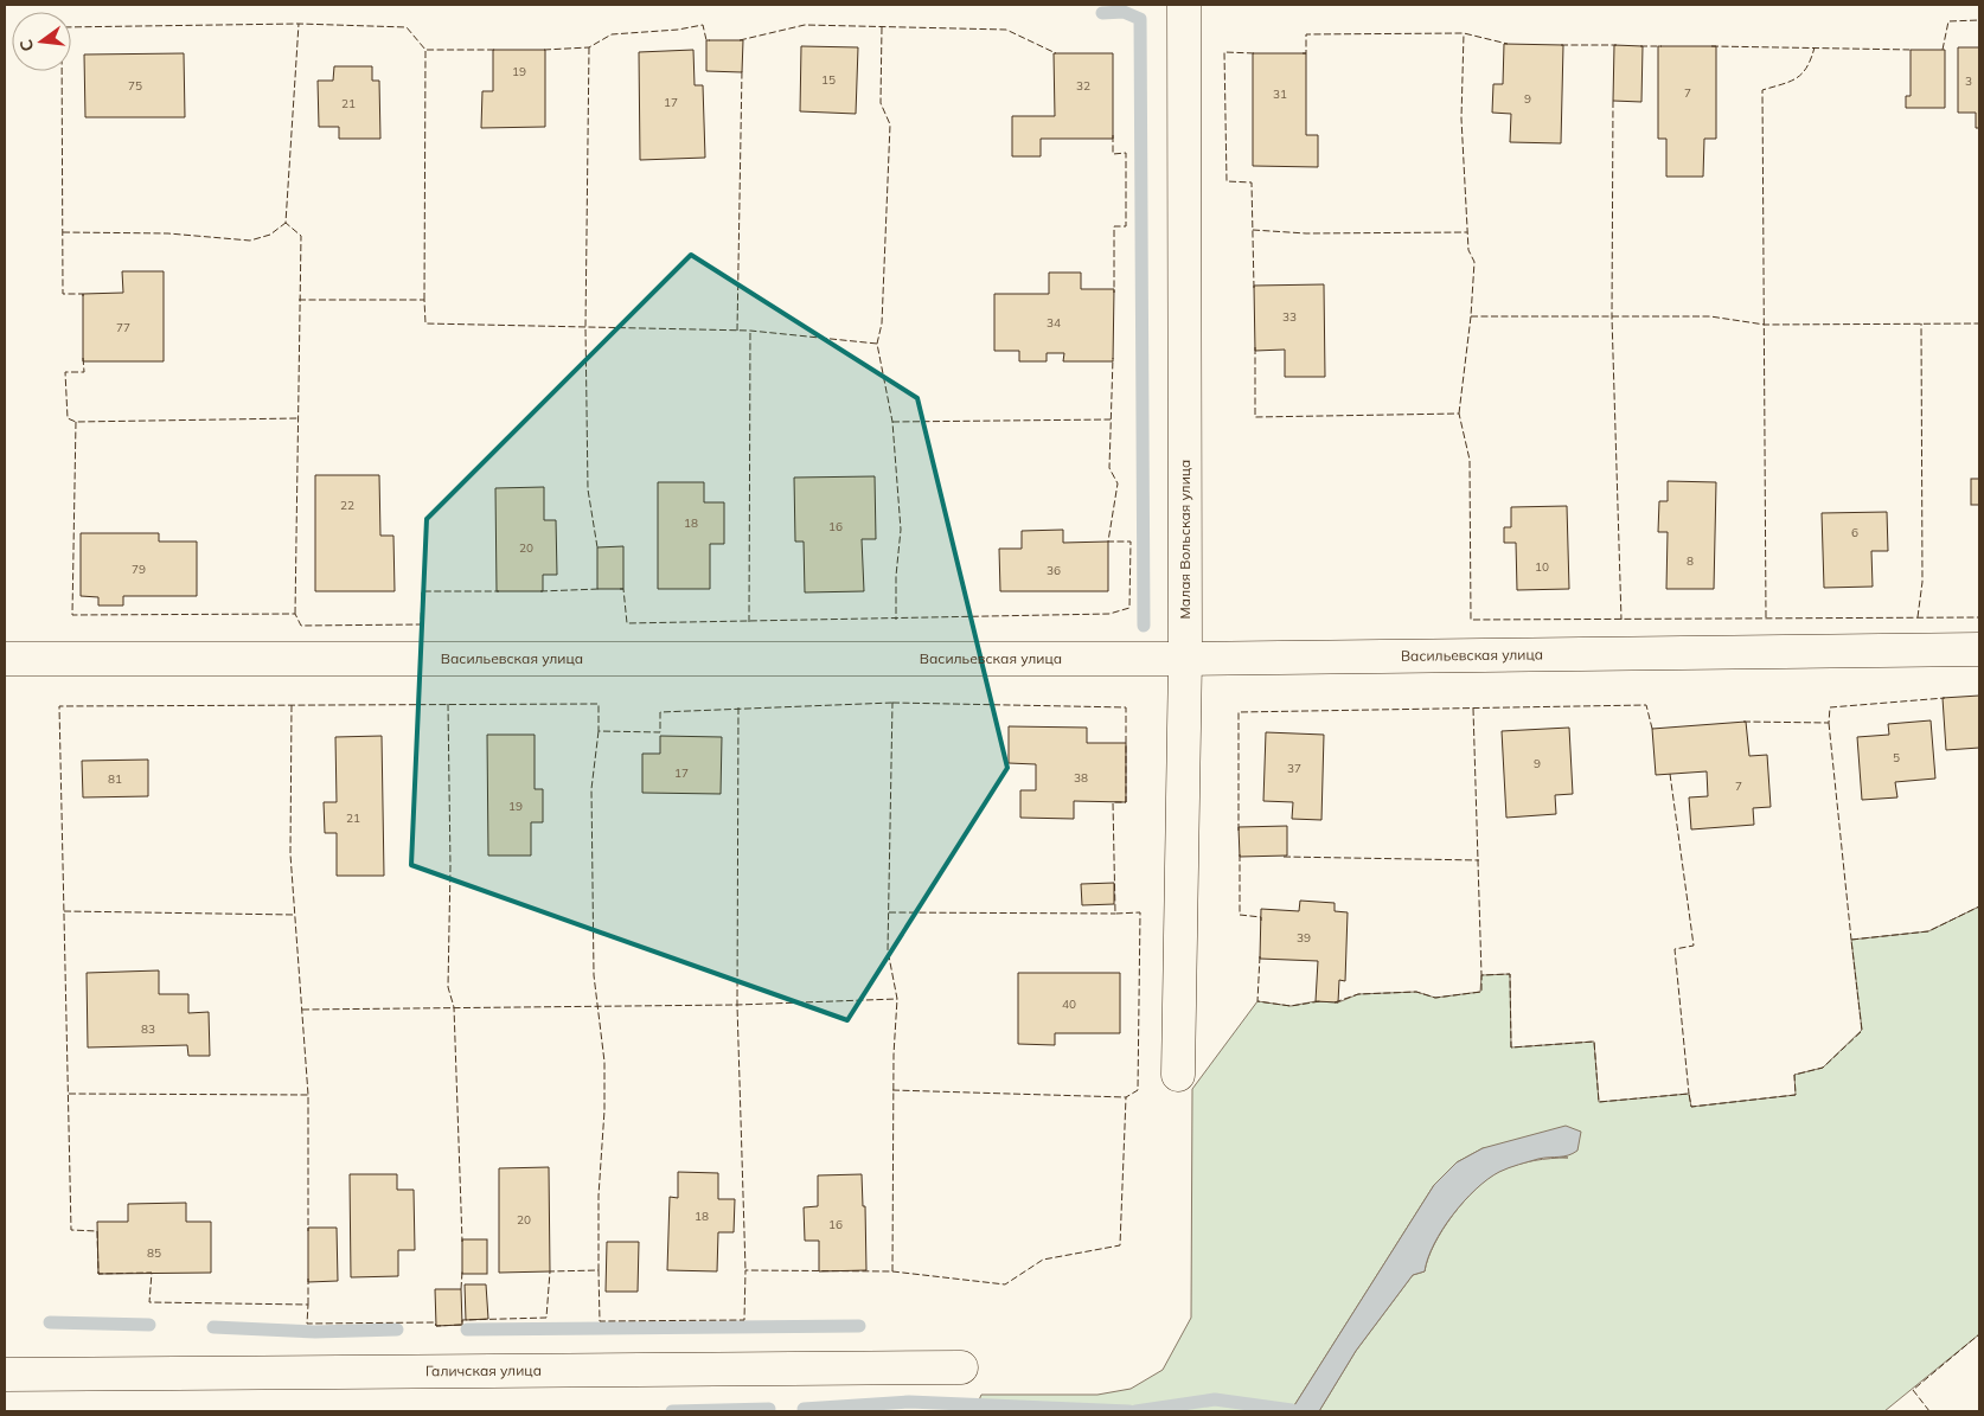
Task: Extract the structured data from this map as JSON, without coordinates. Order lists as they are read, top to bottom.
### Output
{
  "streets": {
    "street": ["Малая Вольская улица", "Васильевская улица", "Галичская улица"]
  },
  "crossings": [
    ["Малая Вольская улица", "Васильевская улица"]
  ],
  "house_numbers": [
    "19",
    "15",
    "3",
    "75",
    "32",
    "7",
    "31",
    "9",
    "17",
    "21",
    "33",
    "34",
    "77",
    "22",
    "18",
    "16",
    "6",
    "20",
    "8",
    "10",
    "79",
    "36",
    "5",
    "9",
    "37",
    "17",
    "38",
    "81",
    "7",
    "19",
    "21",
    "39",
    "40",
    "83",
    "18",
    "20",
    "16",
    "85"
  ],
  "north": "left"
}
